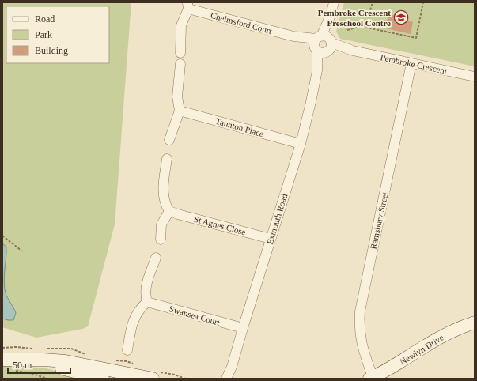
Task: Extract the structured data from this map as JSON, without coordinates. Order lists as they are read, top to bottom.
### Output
{
  "streets": {
    "street": [
      "Chelmsford Court",
      "Pembroke Crescent",
      "Taunton Place",
      "Exmouth Road",
      "Ramsbury Street",
      "St Agnes Close",
      "Swansea Court",
      "Newlyn Drive"
    ]
  },
  "crossings": [
    ["Chelmsford Court", "Pembroke Crescent"],
    ["Chelmsford Court", "Exmouth Road"],
    ["Pembroke Crescent", "Exmouth Road"],
    ["Pembroke Crescent", "Ramsbury Street"],
    ["Taunton Place", "Exmouth Road"],
    ["Exmouth Road", "St Agnes Close"],
    ["Exmouth Road", "Swansea Court"],
    ["Ramsbury Street", "Newlyn Drive"]
  ],
  "places": {
    "school or university": ["Pembroke Crescent Preschool Centre"]
  },
  "legend": ["Road", "Park", "Building"],
  "scale_bar": "50 m"
}
